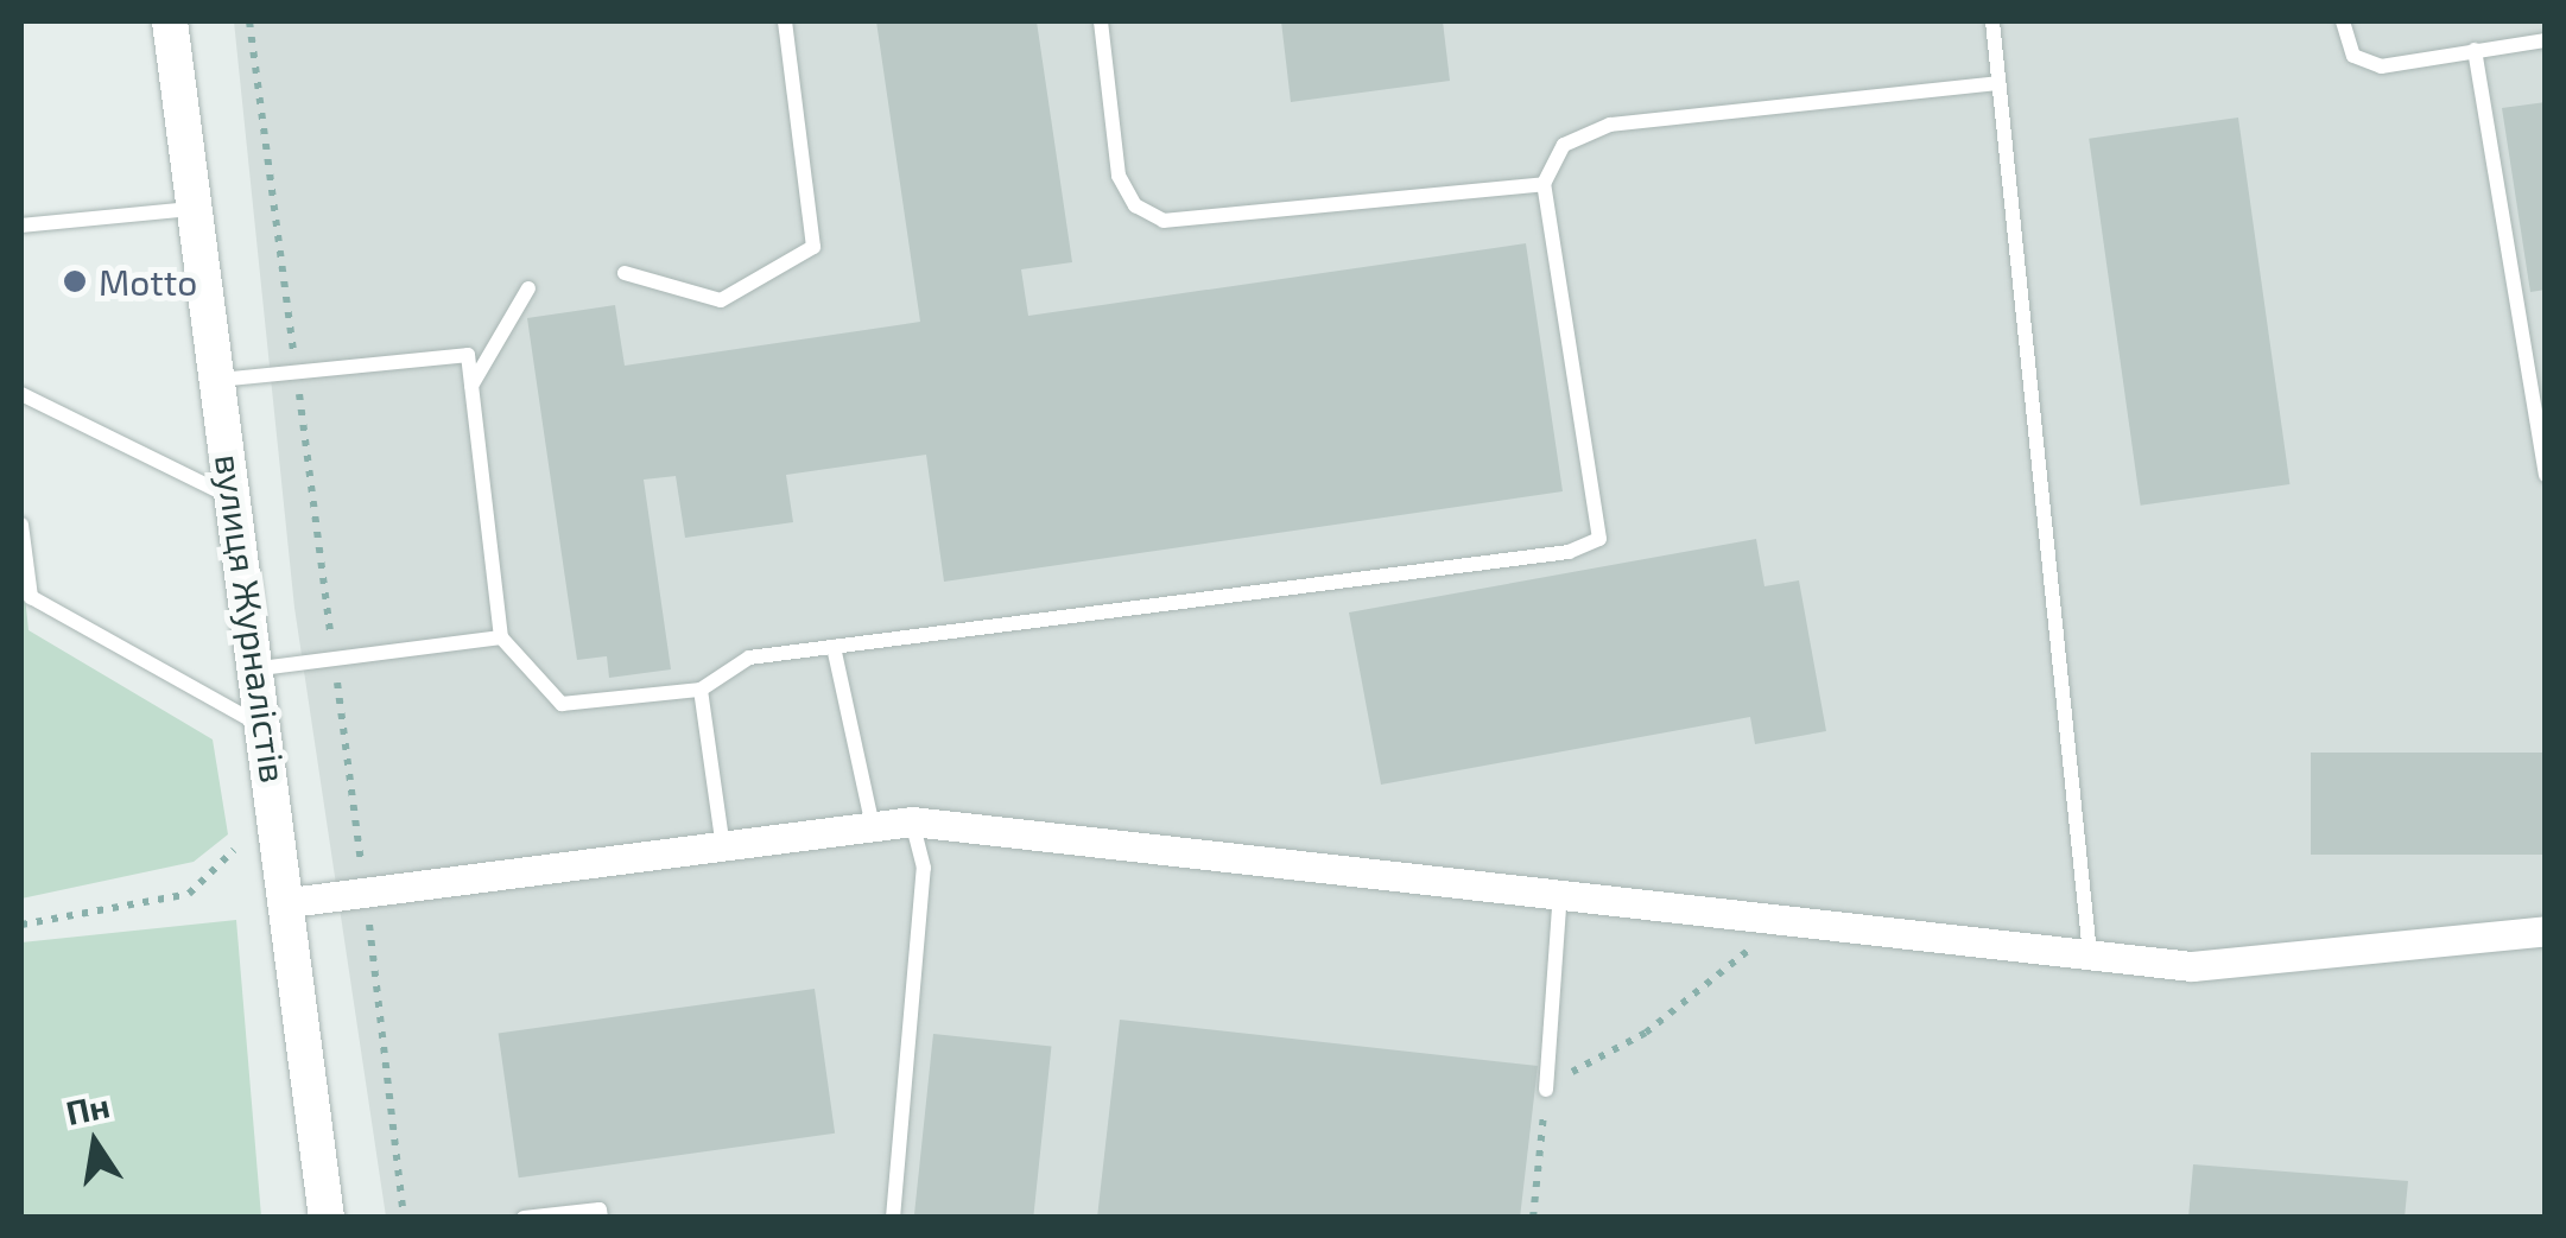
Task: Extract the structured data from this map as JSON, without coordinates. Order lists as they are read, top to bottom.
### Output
{
  "streets": {
    "street": ["вулиця Журналістів"]
  },
  "places": ["Motto"],
  "north": "top"
}
